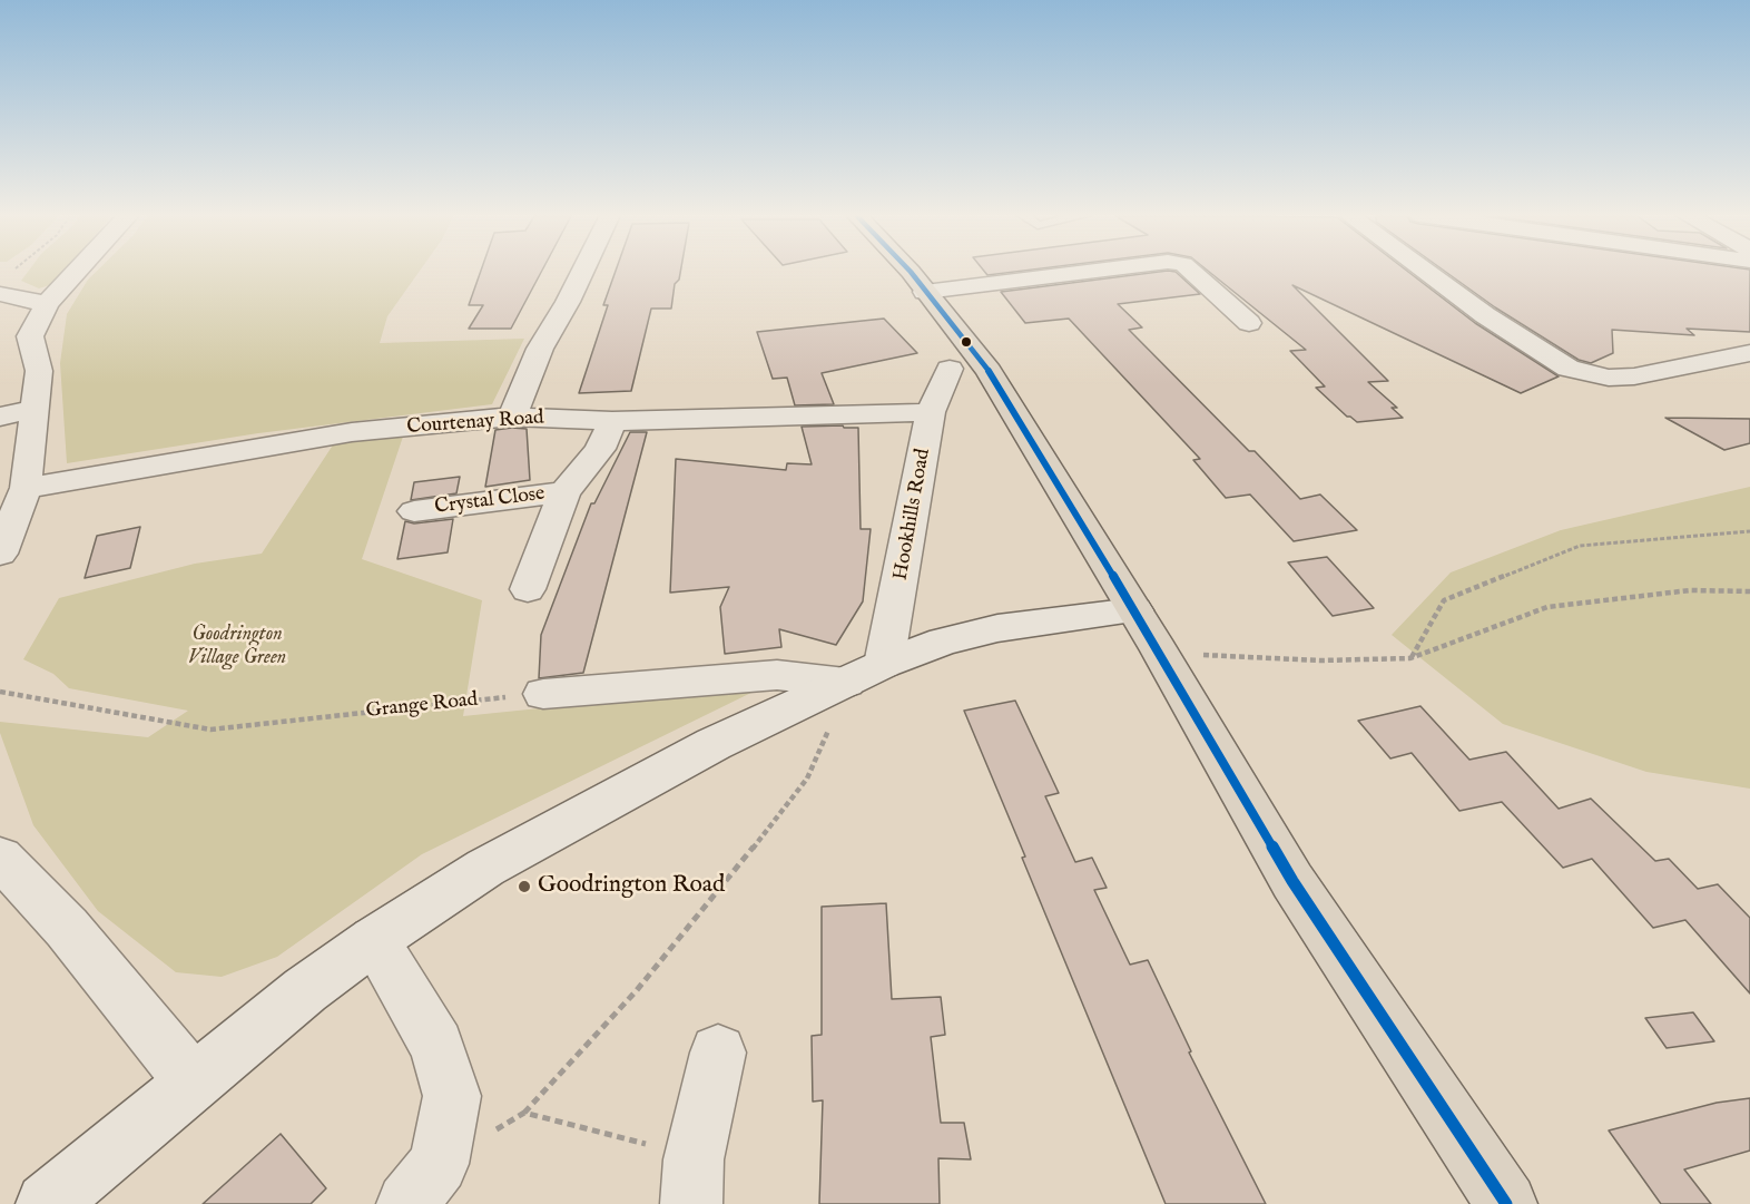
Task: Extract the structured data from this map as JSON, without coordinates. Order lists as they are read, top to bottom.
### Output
{
  "streets": {
    "street": ["Courtenay Road", "Crystal Close", "Hookhills Road"],
    "path": ["Grange Road"]
  },
  "crossings": [
    ["Courtenay Road", "Crystal Close"],
    ["Courtenay Road", "Hookhills Road"]
  ],
  "parks": ["Goodrington Village Green"],
  "places": ["Goodrington Road"]
}
